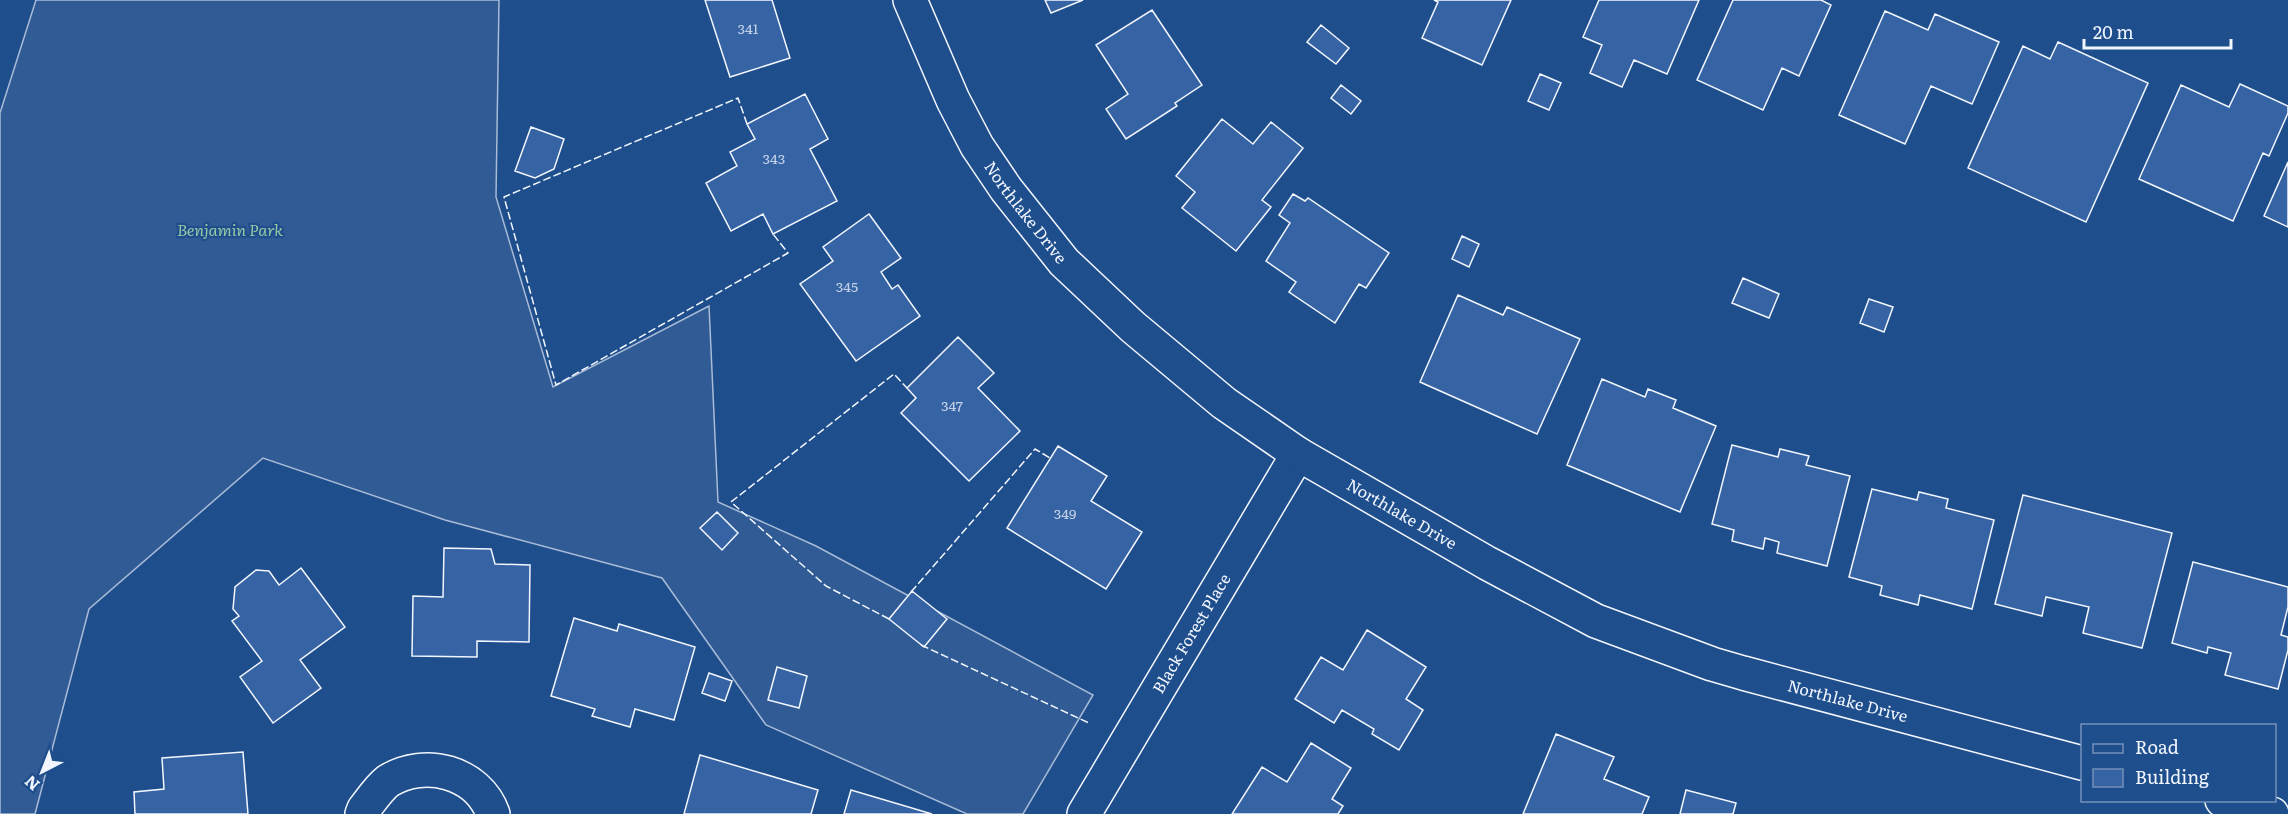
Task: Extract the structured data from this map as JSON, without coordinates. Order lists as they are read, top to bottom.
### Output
{
  "streets": {
    "street": ["Northlake Drive", "Black Forest Place"]
  },
  "crossings": [
    ["Northlake Drive", "Black Forest Place"]
  ],
  "parks": ["Benjamin Park"],
  "house_numbers": [
    "341",
    "343",
    "345",
    "347",
    "349"
  ],
  "legend": ["Road", "Building"],
  "scale_bar": "20 m",
  "north": "bottom left"
}
